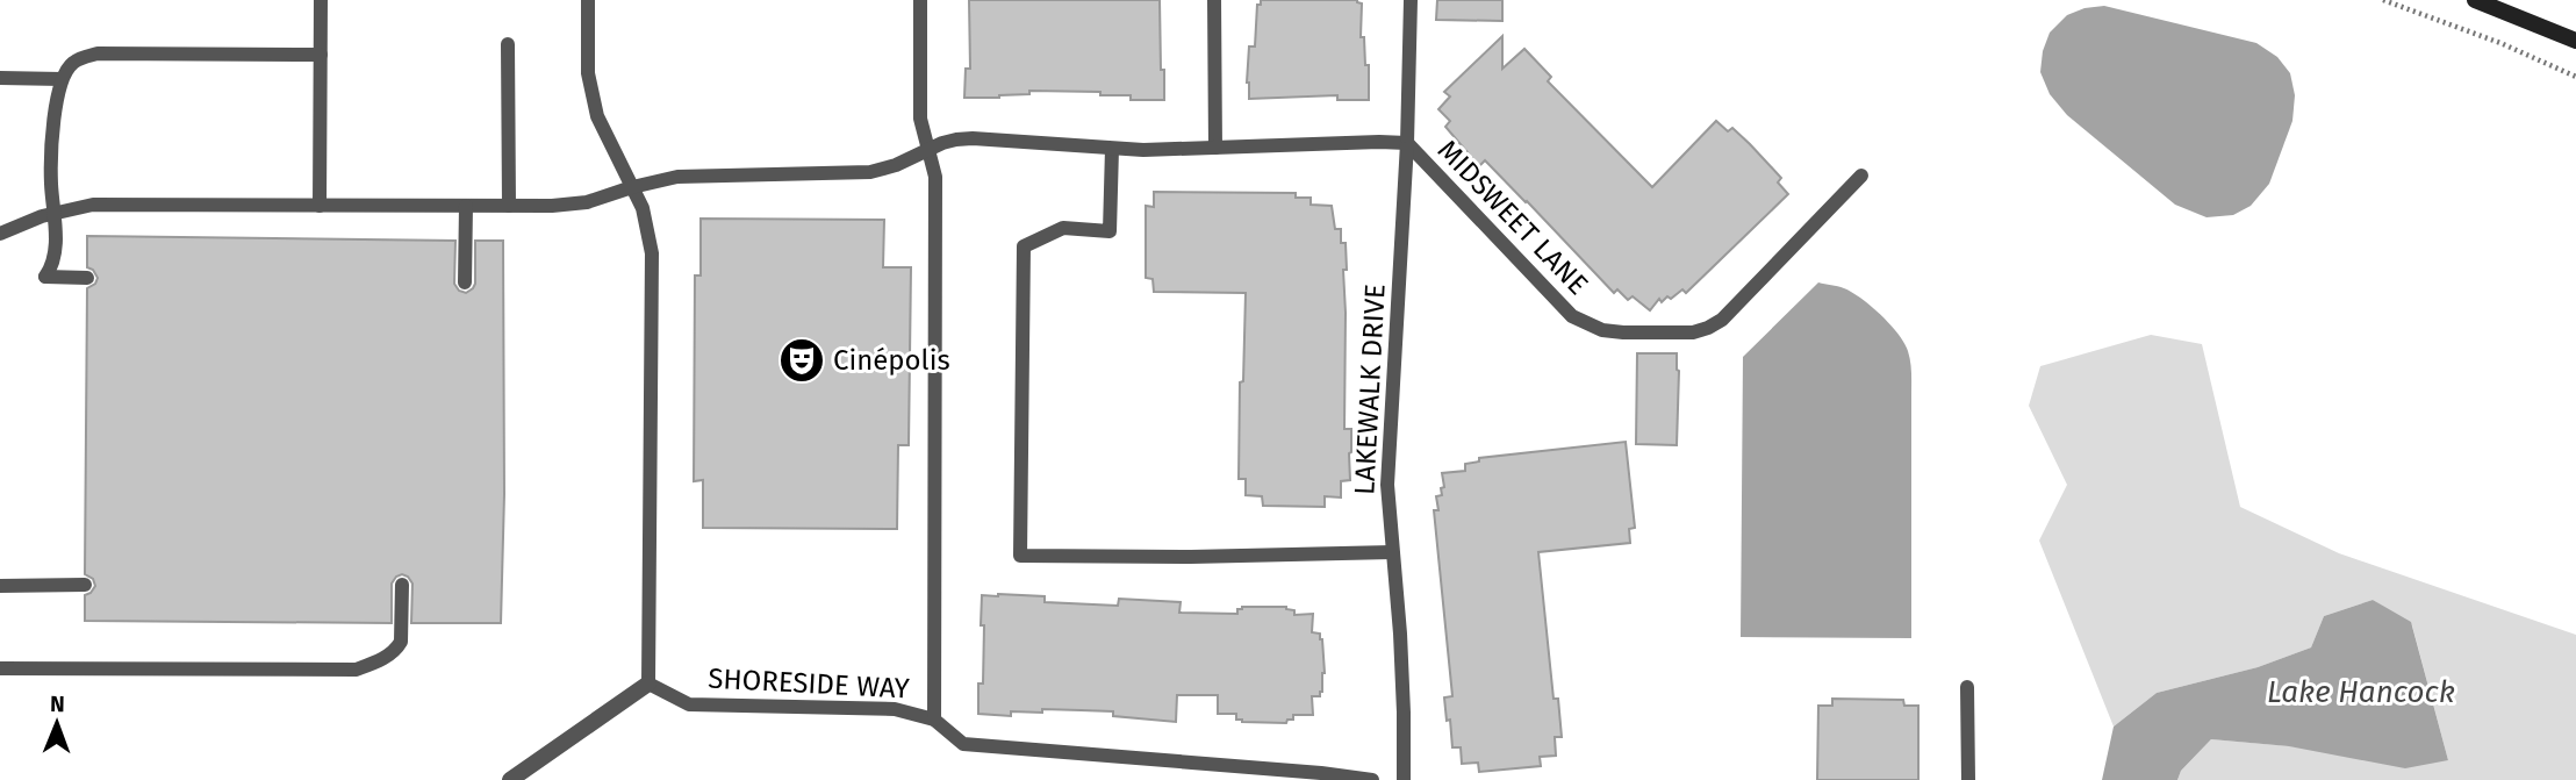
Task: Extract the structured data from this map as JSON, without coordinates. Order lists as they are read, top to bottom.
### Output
{
  "streets": {
    "lane": ["MIDSWEET LANE", "LAKEWALK DRIVE", "SHORESIDE WAY"]
  },
  "crossings": [
    ["MIDSWEET LANE", "LAKEWALK DRIVE"]
  ],
  "water": ["Lake Hancock"],
  "places": {
    "theatre": ["Cinépolis"]
  },
  "north": "top"
}
